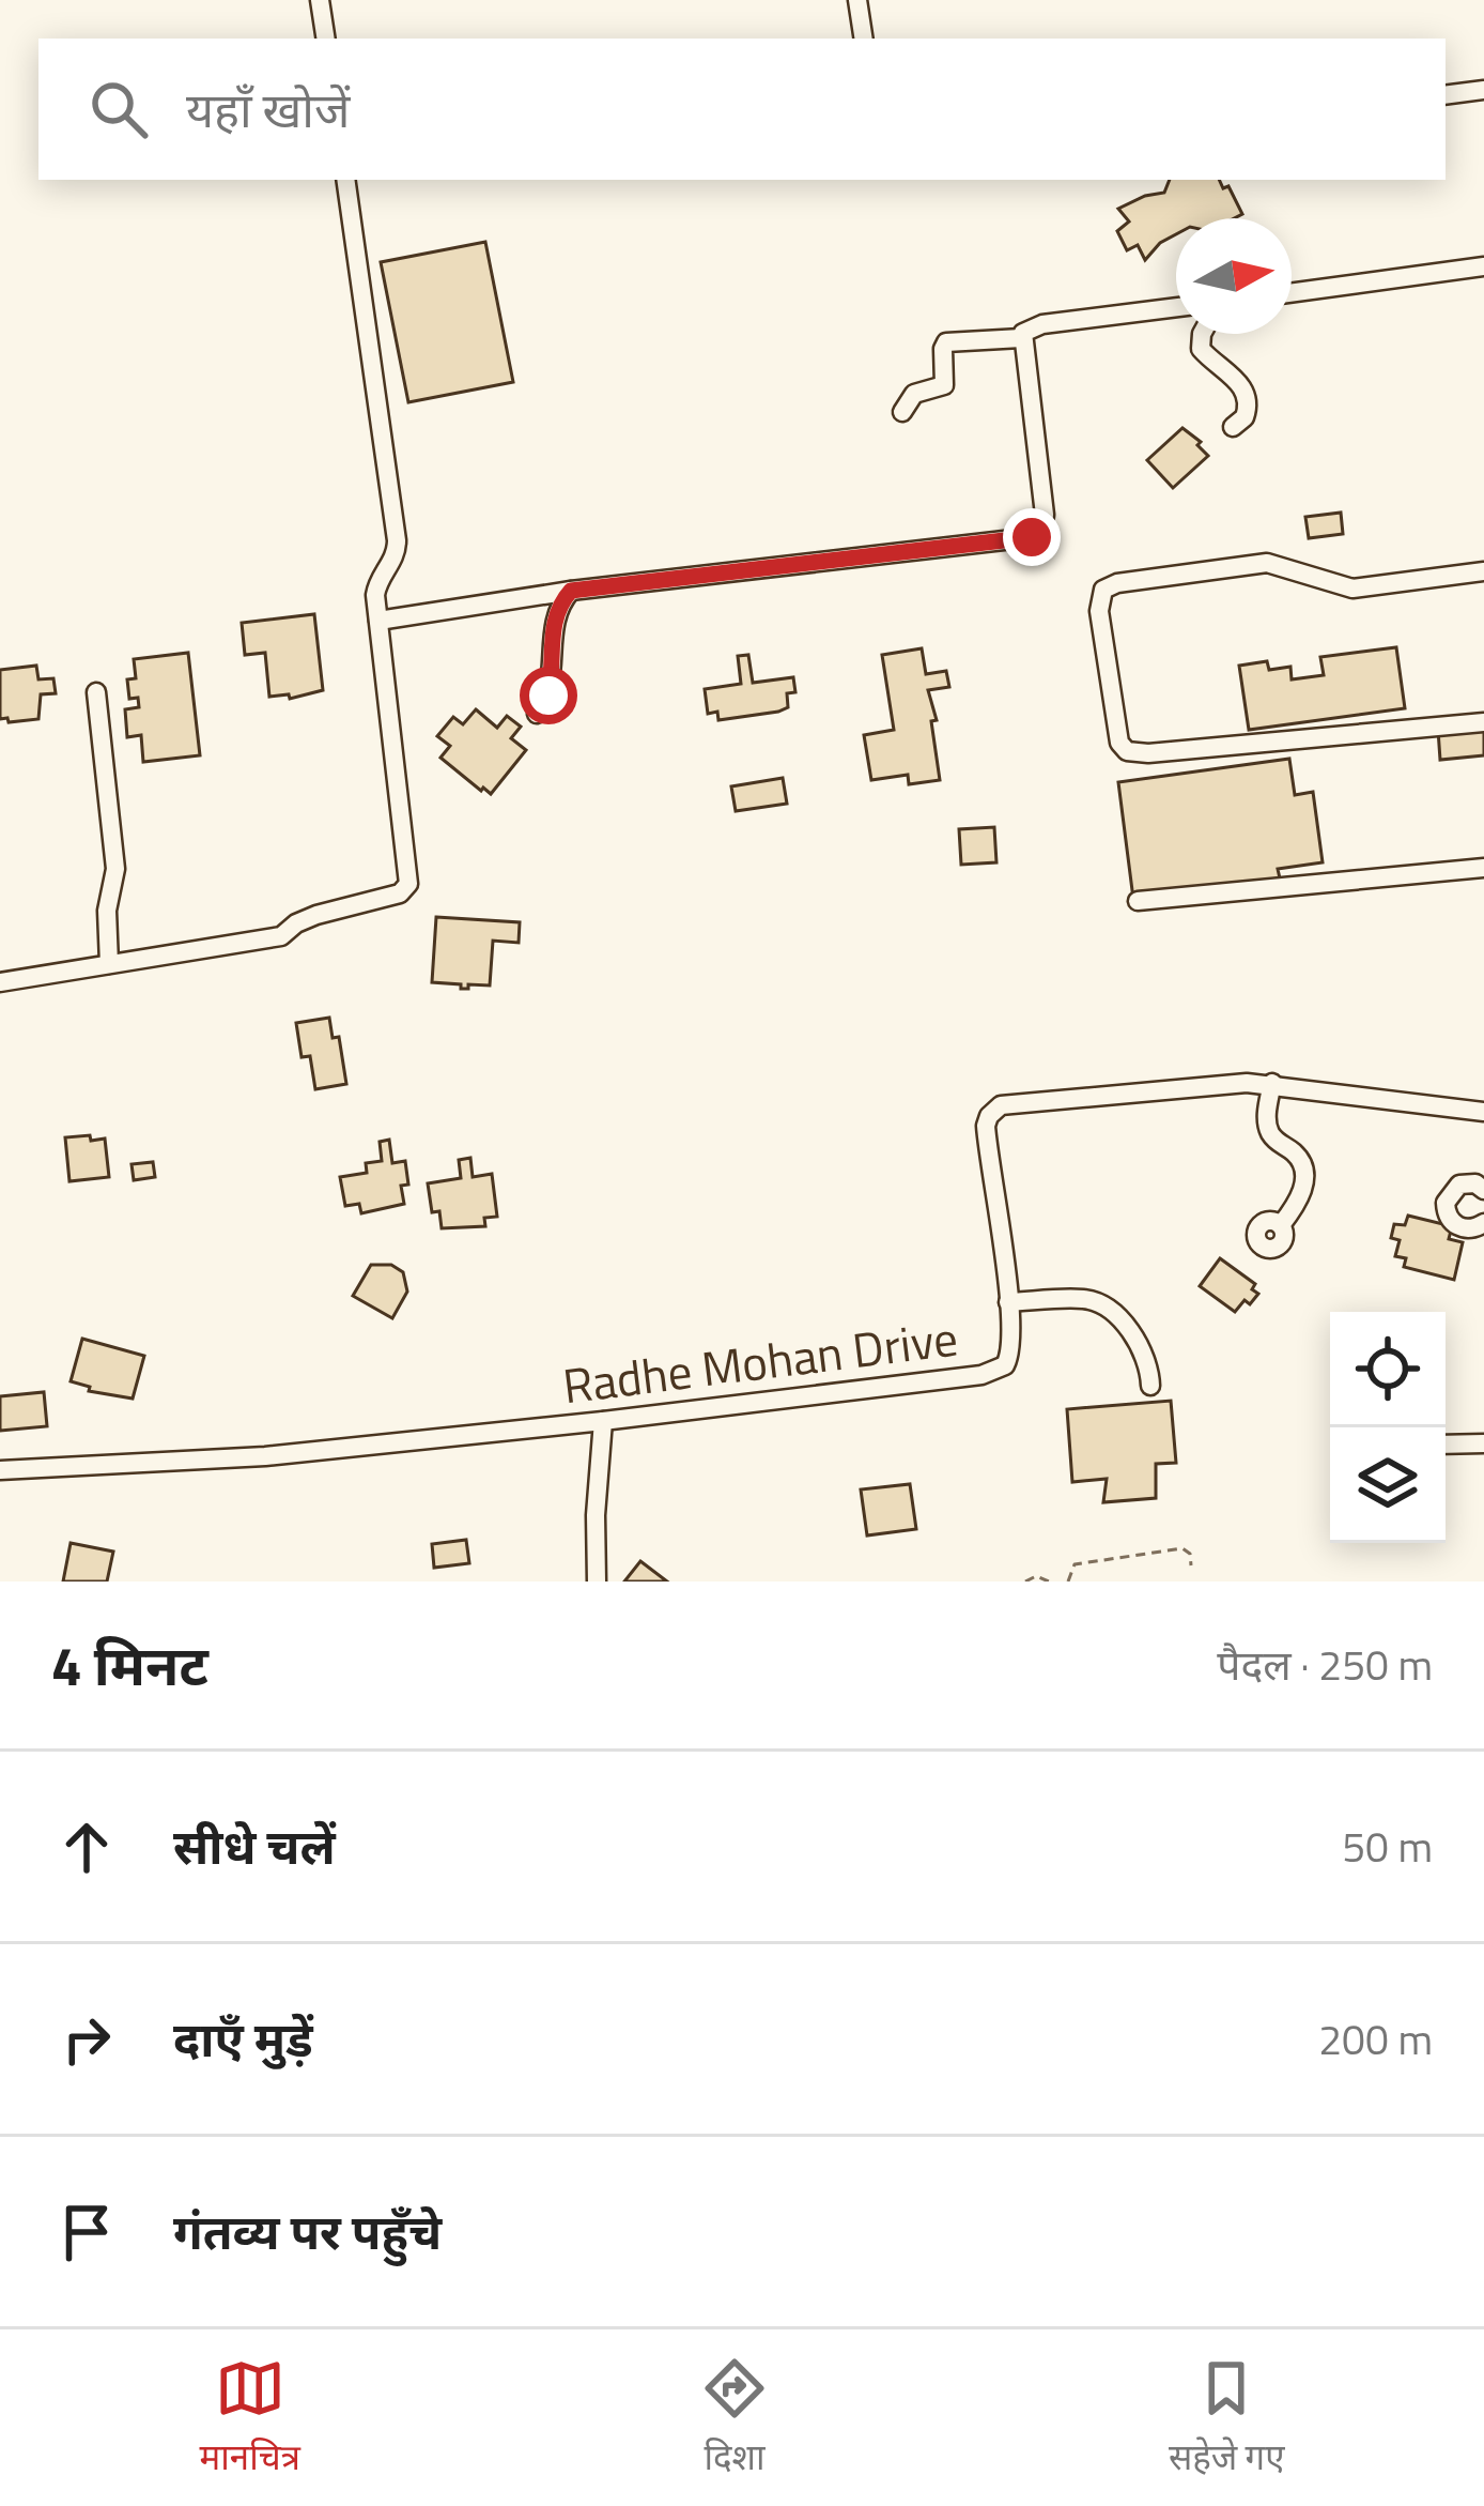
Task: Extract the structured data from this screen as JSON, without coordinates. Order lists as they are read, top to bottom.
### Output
{
  "streets": {
    "street": ["Radhe Mohan Drive"]
  },
  "north": "right",
  "page": {
    "search": "यहाँ खोजें",
    "heading": ["4 मिनट", "पैदल · 250 m"],
    "list": [
      ["सीधे चलें", "50 m"],
      ["दाएँ मुड़ें", "200 m"],
      "गंतव्य पर पहुँचे"
    ],
    "nav": ["मानचित्र", "दिशा", "सहेजे गए"]
  }
}
